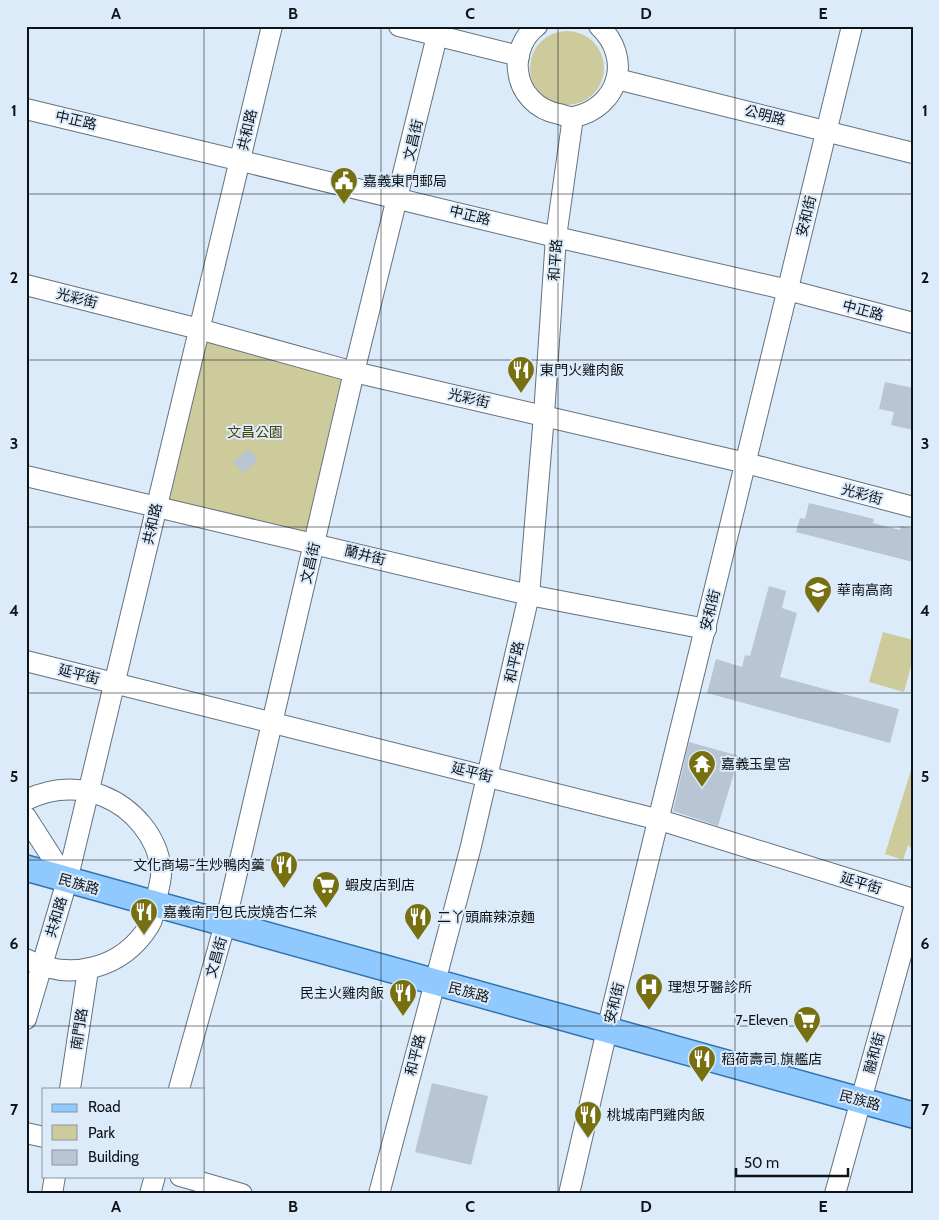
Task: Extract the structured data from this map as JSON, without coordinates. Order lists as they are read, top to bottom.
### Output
{
  "streets": {
    "main road": ["民族路"],
    "street": [
      "公明路",
      "中正路",
      "共和路",
      "文昌街",
      "安和街",
      "和平路",
      "光彩街",
      "蘭井街",
      "延平街",
      "南門路",
      "融和街"
    ]
  },
  "crossings": [
    ["公明路", "安和街"],
    ["中正路", "共和路"],
    ["中正路", "文昌街"],
    ["中正路", "安和街"],
    ["中正路", "和平路"],
    ["共和路", "光彩街"],
    ["共和路", "蘭井街"],
    ["共和路", "延平街"],
    ["共和路", "民族路"],
    ["文昌街", "光彩街"],
    ["文昌街", "蘭井街"],
    ["文昌街", "延平街"],
    ["文昌街", "民族路"],
    ["安和街", "光彩街"],
    ["安和街", "蘭井街"],
    ["安和街", "延平街"],
    ["安和街", "民族路"],
    ["和平路", "光彩街"],
    ["和平路", "蘭井街"],
    ["和平路", "延平街"],
    ["和平路", "民族路"],
    ["民族路", "融和街"]
  ],
  "parks": ["文昌公園"],
  "places": {
    "public building": ["嘉義東門郵局"],
    "restaurant": [
      "東門火雞肉飯",
      "文化商場-生炒鴨肉羹",
      "嘉義南門包氏炭燒杏仁茶",
      "二丫頭麻辣涼麵",
      "民主火雞肉飯",
      "稻荷壽司 旗艦店",
      "桃城南門雞肉飯"
    ],
    "school or university": ["華南高商"],
    "temple": ["嘉義玉皇宮"],
    "supermarket": ["蝦皮店到店", "7-Eleven"],
    "hospital": ["理想牙醫診所"]
  },
  "legend": ["Road", "Park", "Building"],
  "scale_bar": "50 m",
  "grid": {
    "columns": [
      "A",
      "B",
      "C",
      "D",
      "E"
    ],
    "rows": [
      "1",
      "2",
      "3",
      "4",
      "5",
      "6",
      "7"
    ]
  }
}
